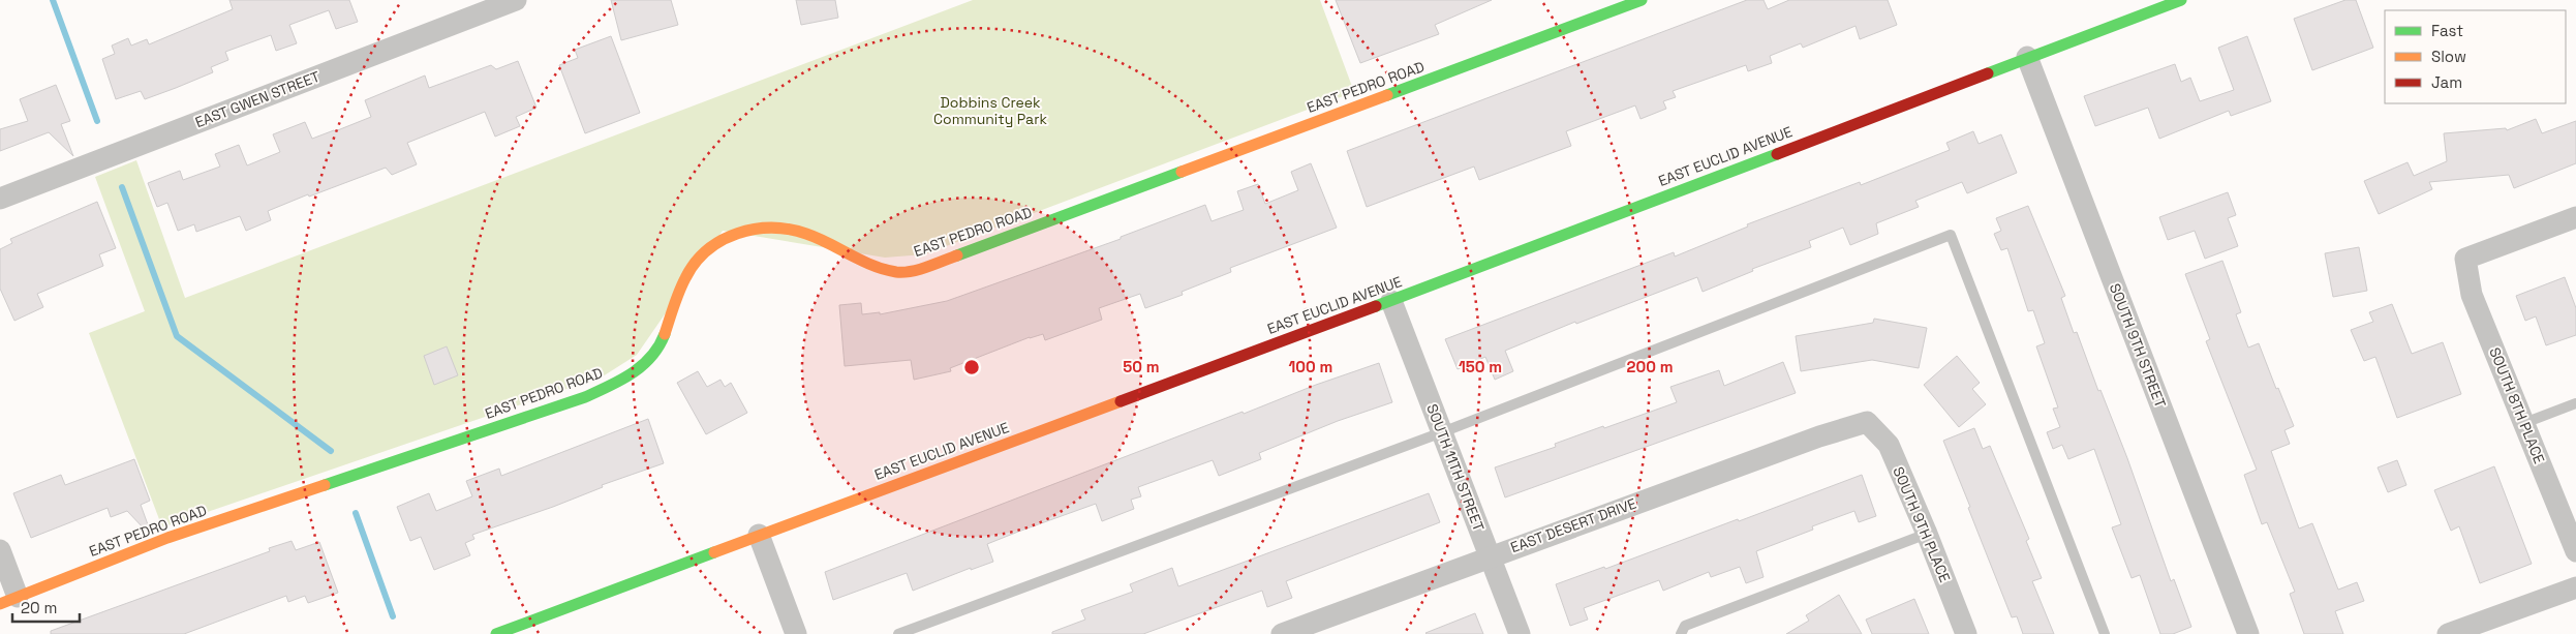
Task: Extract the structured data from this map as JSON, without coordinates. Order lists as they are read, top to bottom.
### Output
{
  "streets": {
    "street": [
      "EAST PEDRO ROAD",
      "EAST GWEN STREET",
      "EAST EUCLID AVENUE",
      "SOUTH 9TH STREET",
      "SOUTH 8TH PLACE",
      "SOUTH 11TH STREET",
      "SOUTH 9TH PLACE",
      "EAST DESERT DRIVE"
    ]
  },
  "crossings": [
    ["EAST EUCLID AVENUE", "SOUTH 9TH STREET"],
    ["EAST EUCLID AVENUE", "SOUTH 11TH STREET"],
    ["SOUTH 11TH STREET", "EAST DESERT DRIVE"],
    ["SOUTH 9TH PLACE", "EAST DESERT DRIVE"]
  ],
  "parks": ["Dobbins Creek Community Park"],
  "legend": ["Fast", "Slow", "Jam"],
  "scale_bar": "20 m",
  "rings": [
    "50 m",
    "100 m",
    "150 m",
    "200 m"
  ]
}
